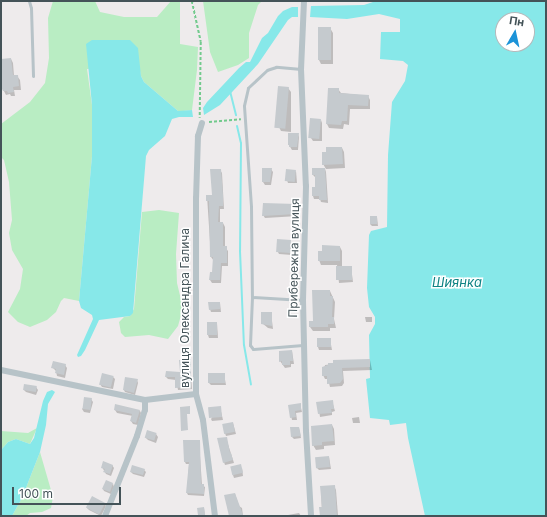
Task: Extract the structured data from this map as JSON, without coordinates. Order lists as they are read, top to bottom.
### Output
{
  "streets": {
    "street": ["Прибережна вулиця", "вулиця Олександра Галича"]
  },
  "water": ["Шиянка"],
  "scale_bar": "100 m",
  "north": "top"
}
